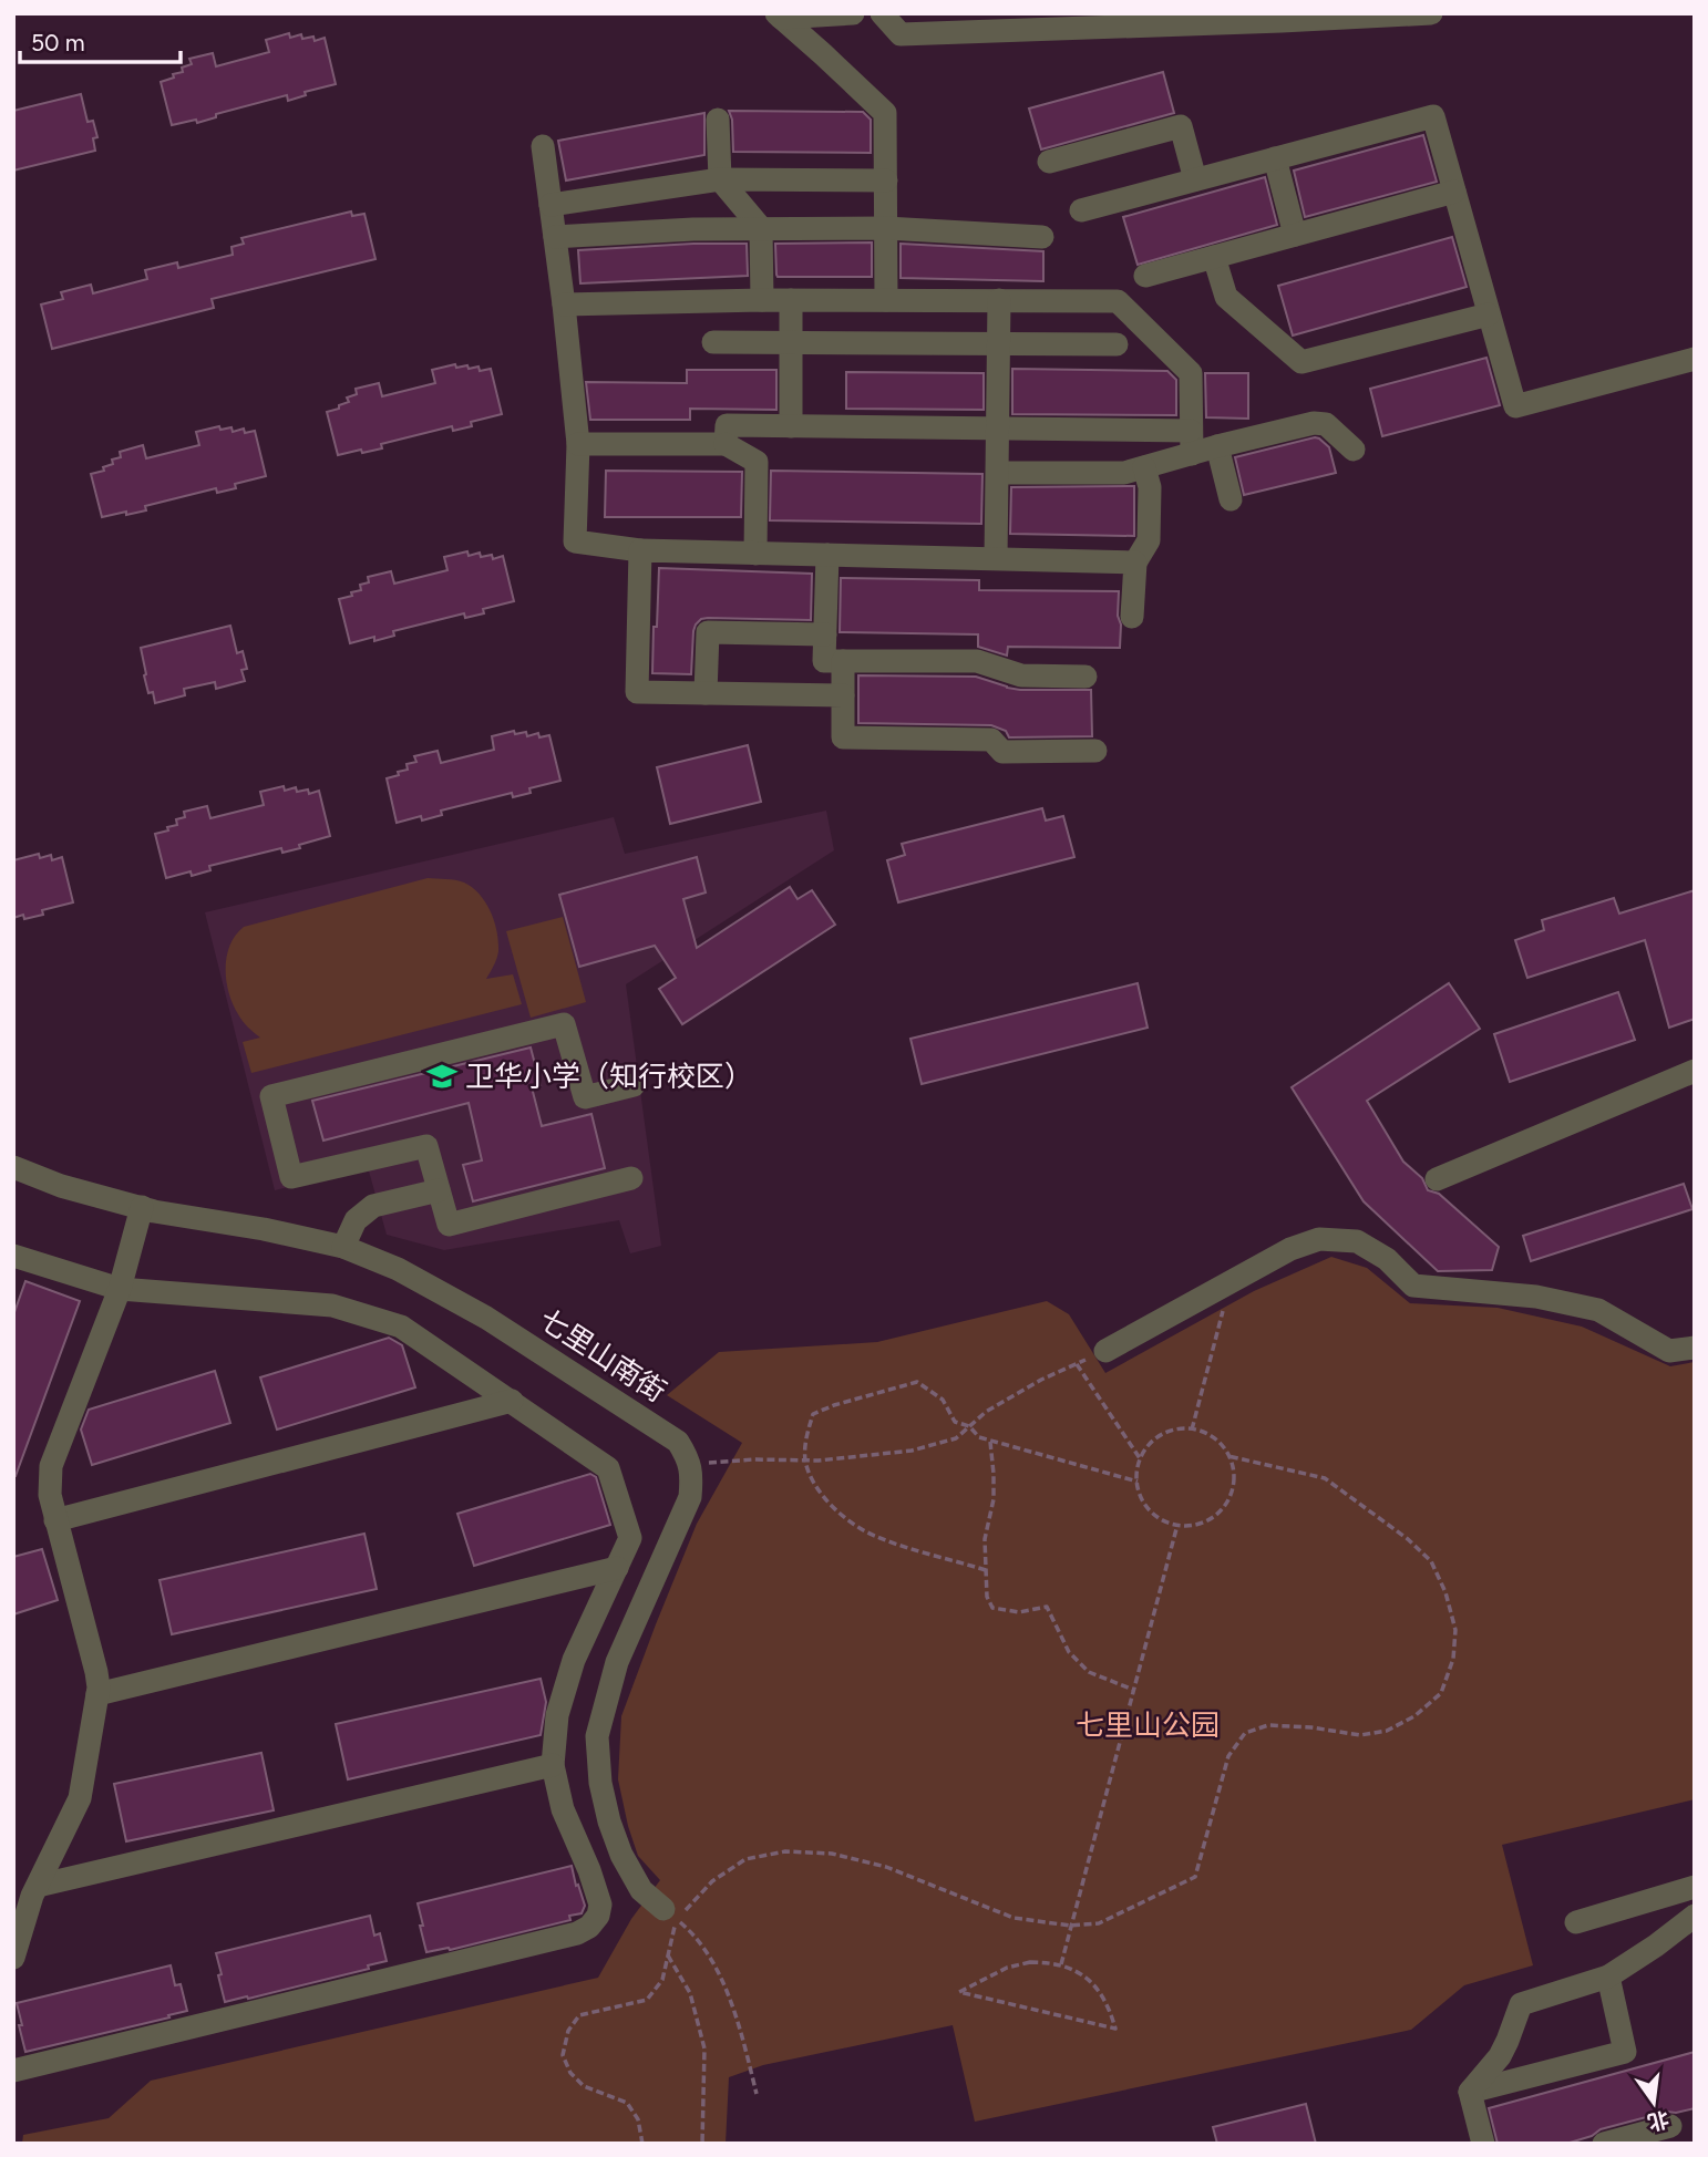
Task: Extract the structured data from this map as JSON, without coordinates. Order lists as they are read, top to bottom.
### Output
{
  "streets": {
    "street": ["七里山南街"]
  },
  "parks": ["七里山公园"],
  "places": {
    "school or university": ["卫华小学（知行校区）"]
  },
  "scale_bar": "50 m",
  "north": "bottom"
}
